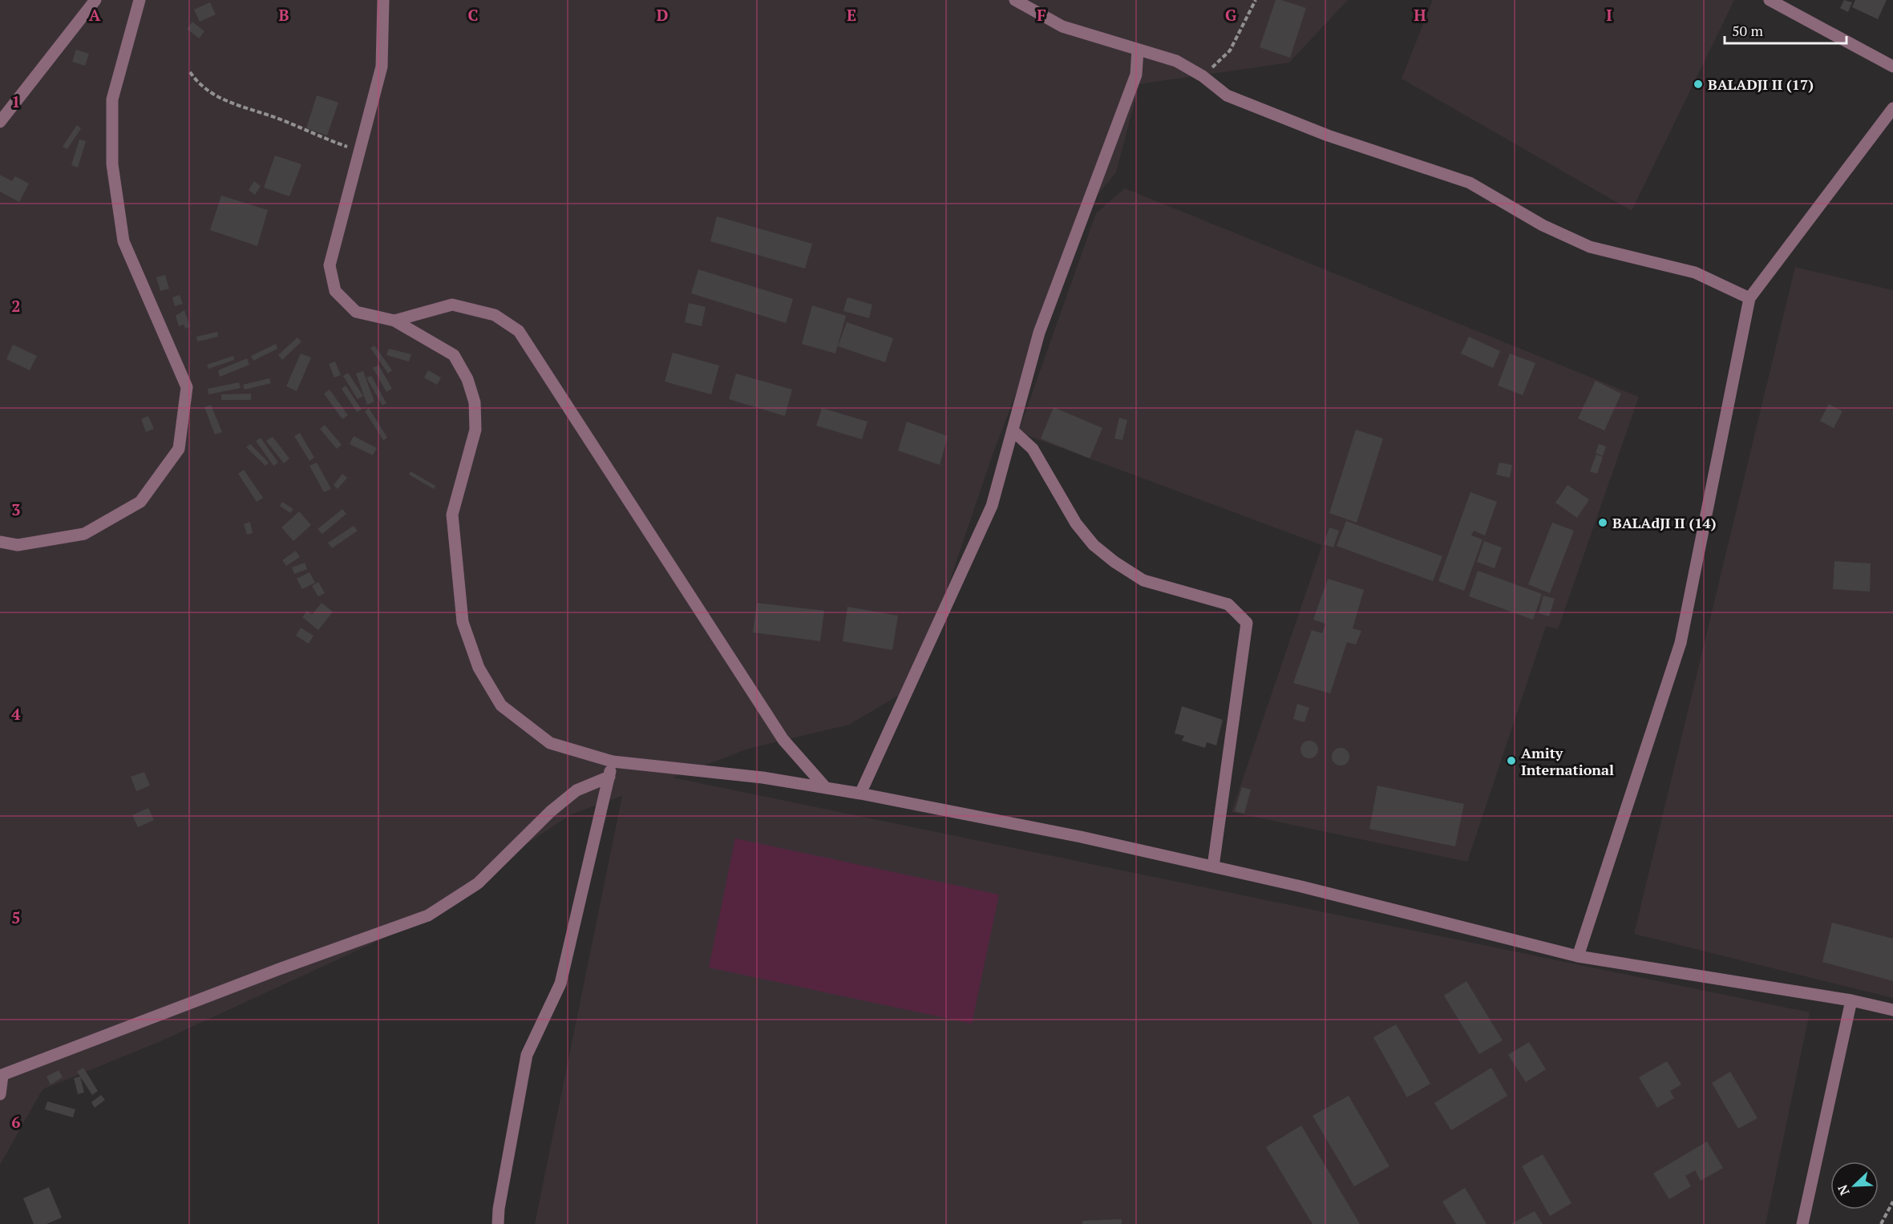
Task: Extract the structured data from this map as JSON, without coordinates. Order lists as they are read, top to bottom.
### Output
{
  "places": ["BALADJI II (17)", "BALAdJI II (14)", "Amity International"],
  "scale_bar": "50 m",
  "north": "bottom left",
  "grid": {
    "columns": [
      "A",
      "B",
      "C",
      "D",
      "E",
      "F",
      "G",
      "H",
      "I"
    ],
    "rows": [
      "1",
      "2",
      "3",
      "4",
      "5",
      "6"
    ]
  }
}
